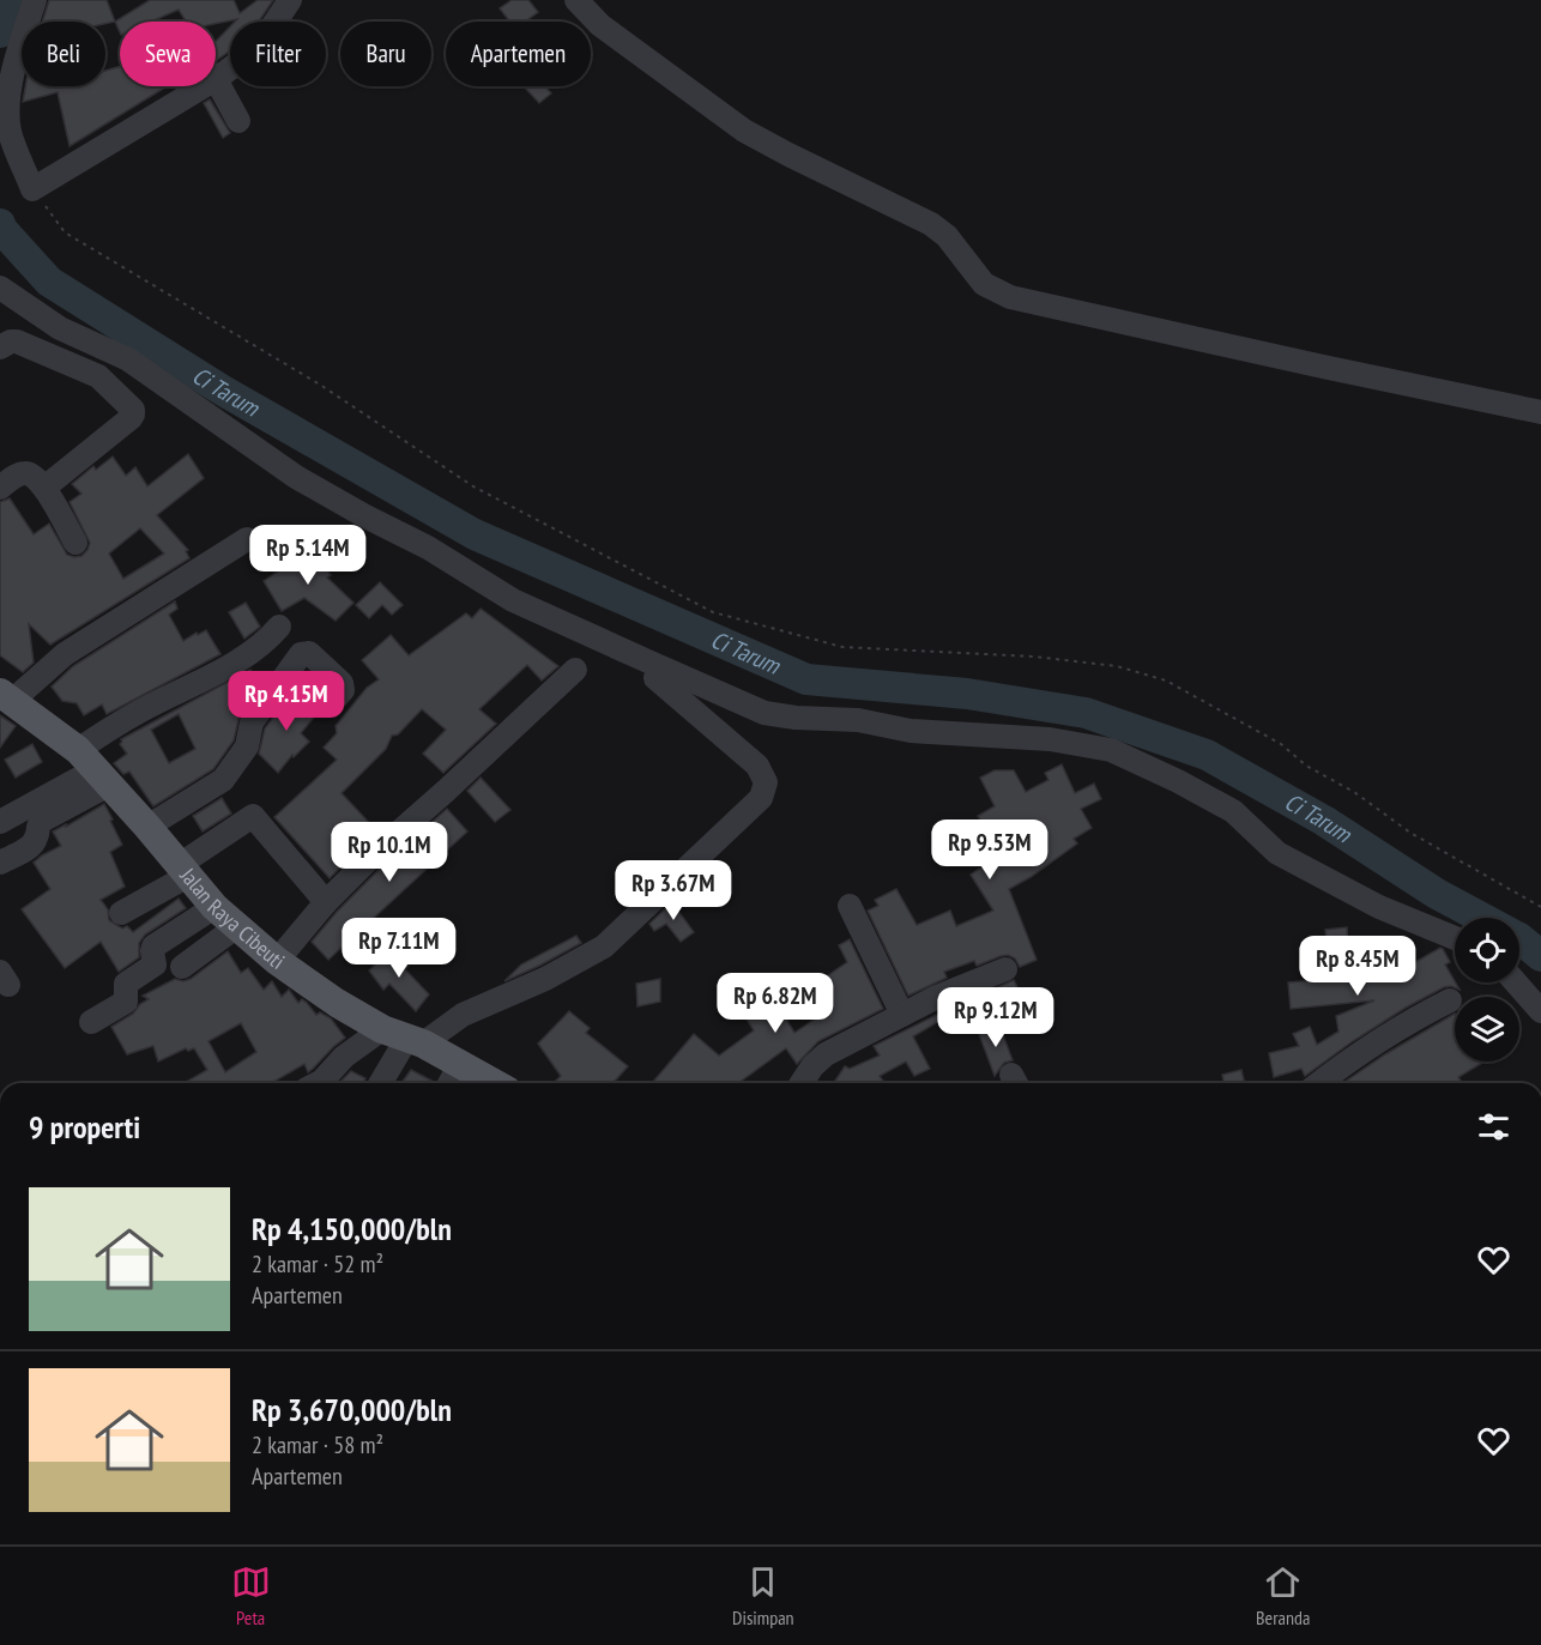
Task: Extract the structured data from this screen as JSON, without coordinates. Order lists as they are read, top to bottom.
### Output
{
  "streets": {
    "main road": ["Jalan Raya Cibeuti"]
  },
  "water": ["Ci Tarum"],
  "page": {
    "chip": [
      "Beli",
      "Sewa",
      "Filter",
      "Baru",
      "Apartemen"
    ],
    "price": [
      "Rp 5.14M",
      "Rp 4.15M",
      "Rp 9.53M",
      "Rp 10.1M",
      "Rp 3.67M",
      "Rp 7.11M",
      "Rp 8.45M",
      "Rp 6.82M",
      "Rp 9.12M"
    ],
    "heading": "9 properti",
    "list": [
      {
        "name": "Rp 4,150,000/bln",
        "note": "2 kamar · 52 m² · Apartemen"
      },
      {
        "name": "Rp 3,670,000/bln",
        "note": "2 kamar · 58 m² · Apartemen"
      }
    ],
    "tabs": ["Peta", "Disimpan", "Beranda"]
  }
}
